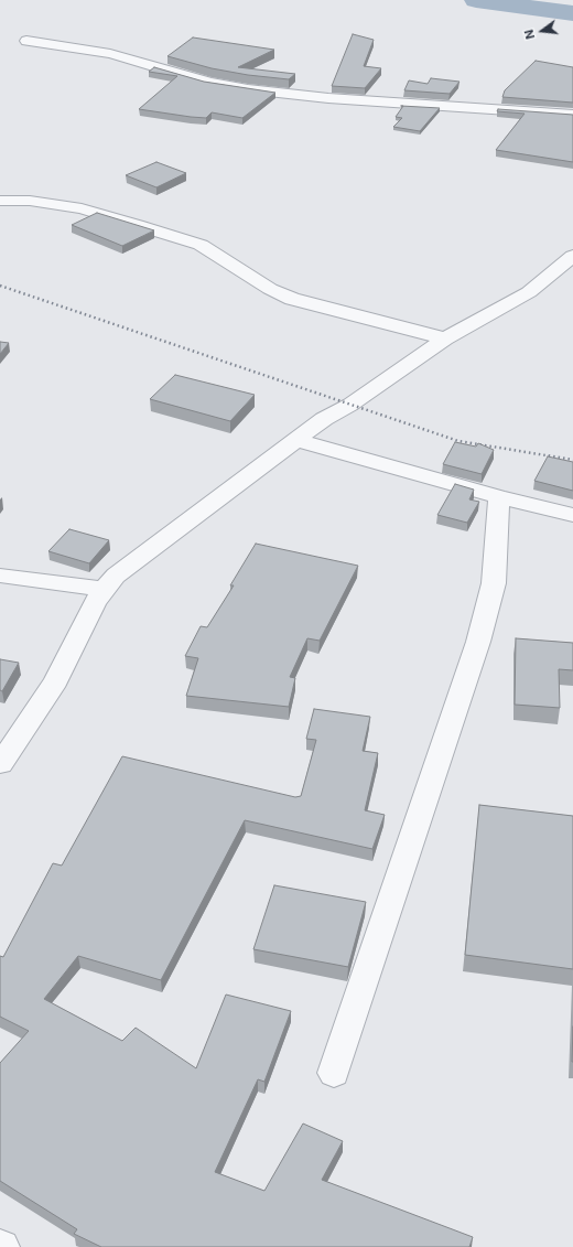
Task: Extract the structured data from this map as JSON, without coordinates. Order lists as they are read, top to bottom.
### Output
{
  "north": "left"
}
